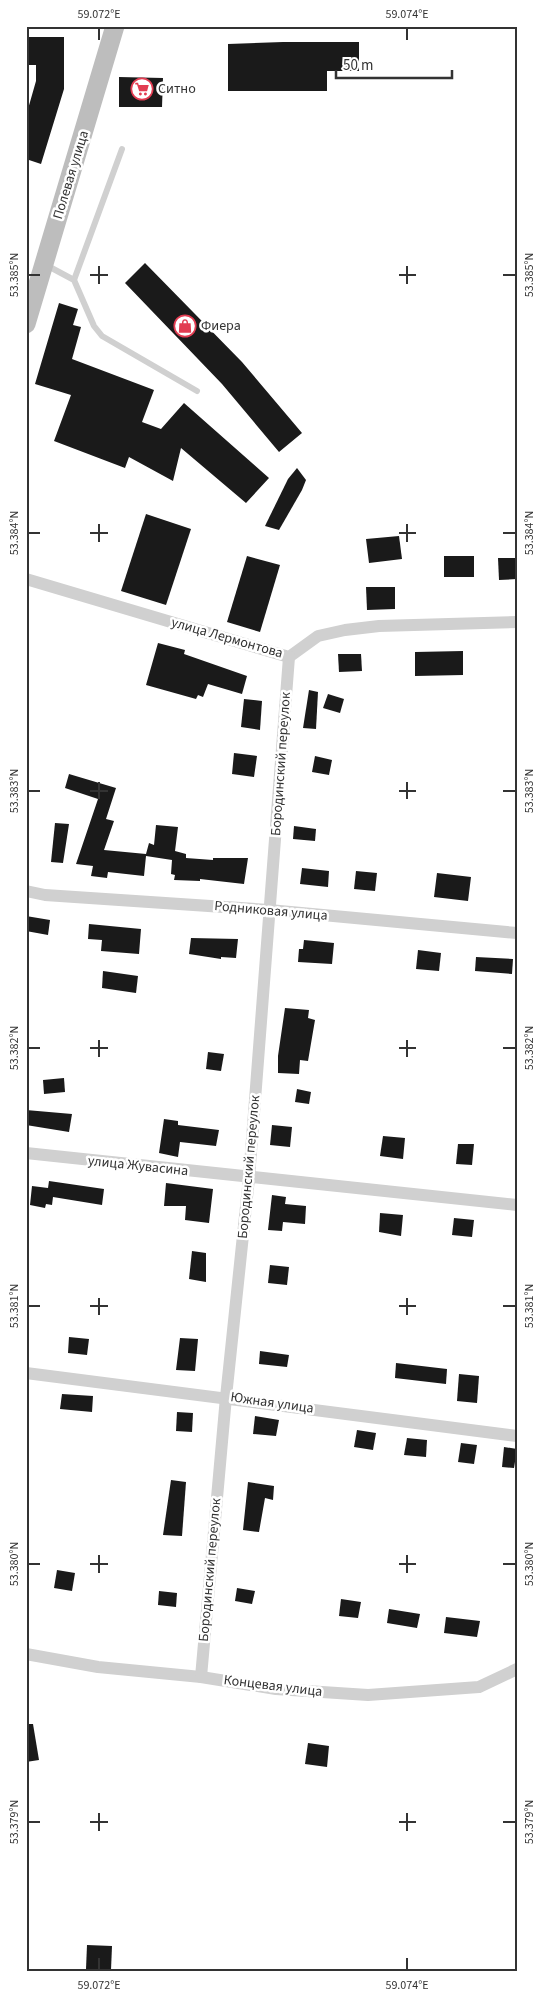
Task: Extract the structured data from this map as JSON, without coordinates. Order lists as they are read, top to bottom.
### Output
{
  "streets": {
    "street": [
      "Полевая улица",
      "улица Лермонтова",
      "Бородинский переулок",
      "Родниковая улица",
      "улица Жувасина",
      "Южная улица",
      "Концевая улица"
    ]
  },
  "crossings": [
    ["улица Лермонтова", "Бородинский переулок"],
    ["Бородинский переулок", "Родниковая улица"],
    ["Бородинский переулок", "улица Жувасина"],
    ["Бородинский переулок", "Южная улица"],
    ["Бородинский переулок", "Концевая улица"]
  ],
  "places": {
    "supermarket": ["Ситно"],
    "shop": ["Фиера"]
  },
  "scale_bar": "50 m",
  "coordinates": [
    "59.072°E",
    "59.074°E",
    "53.385°N",
    "53.384°N",
    "53.383°N",
    "53.382°N",
    "53.381°N",
    "53.380°N",
    "53.379°N"
  ]
}
